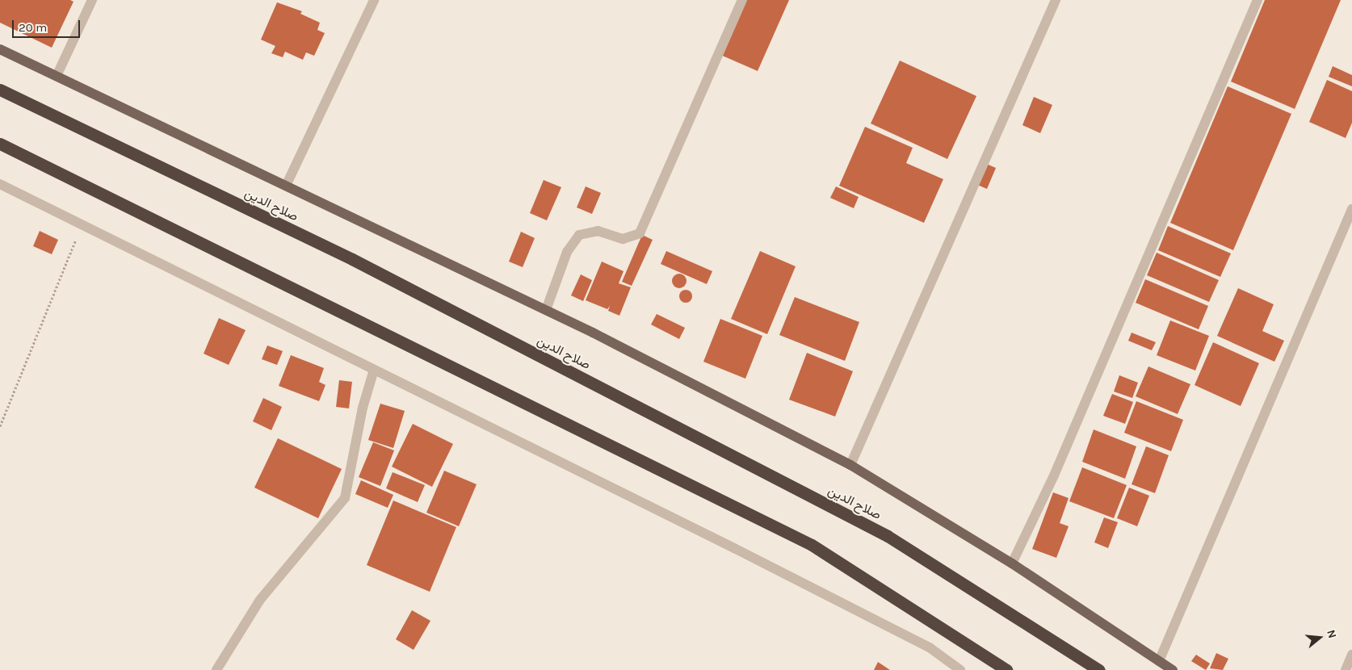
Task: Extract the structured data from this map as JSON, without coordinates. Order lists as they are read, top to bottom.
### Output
{
  "streets": {
    "highway": ["صلاح الدين"]
  },
  "scale_bar": "20 m",
  "north": "right"
}
